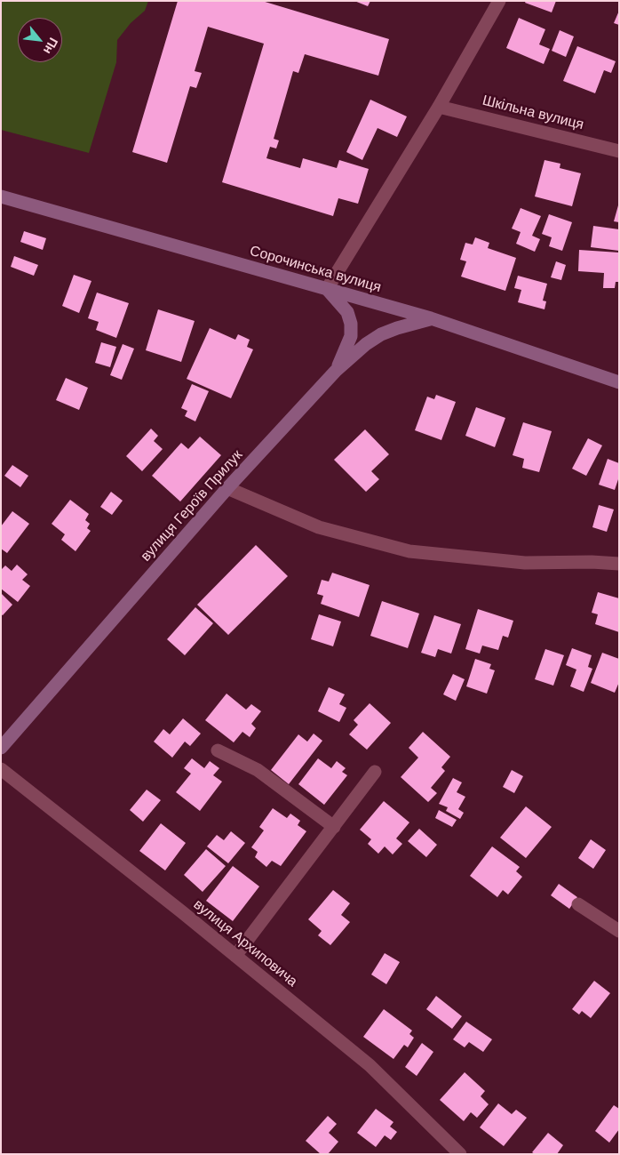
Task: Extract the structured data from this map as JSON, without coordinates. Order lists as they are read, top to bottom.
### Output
{
  "streets": {
    "main road": ["Сорочинська вулиця", "вулиця Героїв Прилук"],
    "street": ["Шкільна вулиця", "вулиця Архиповича"]
  },
  "crossings": [
    ["Сорочинська вулиця", "вулиця Героїв Прилук"]
  ],
  "north": "bottom right"
}
